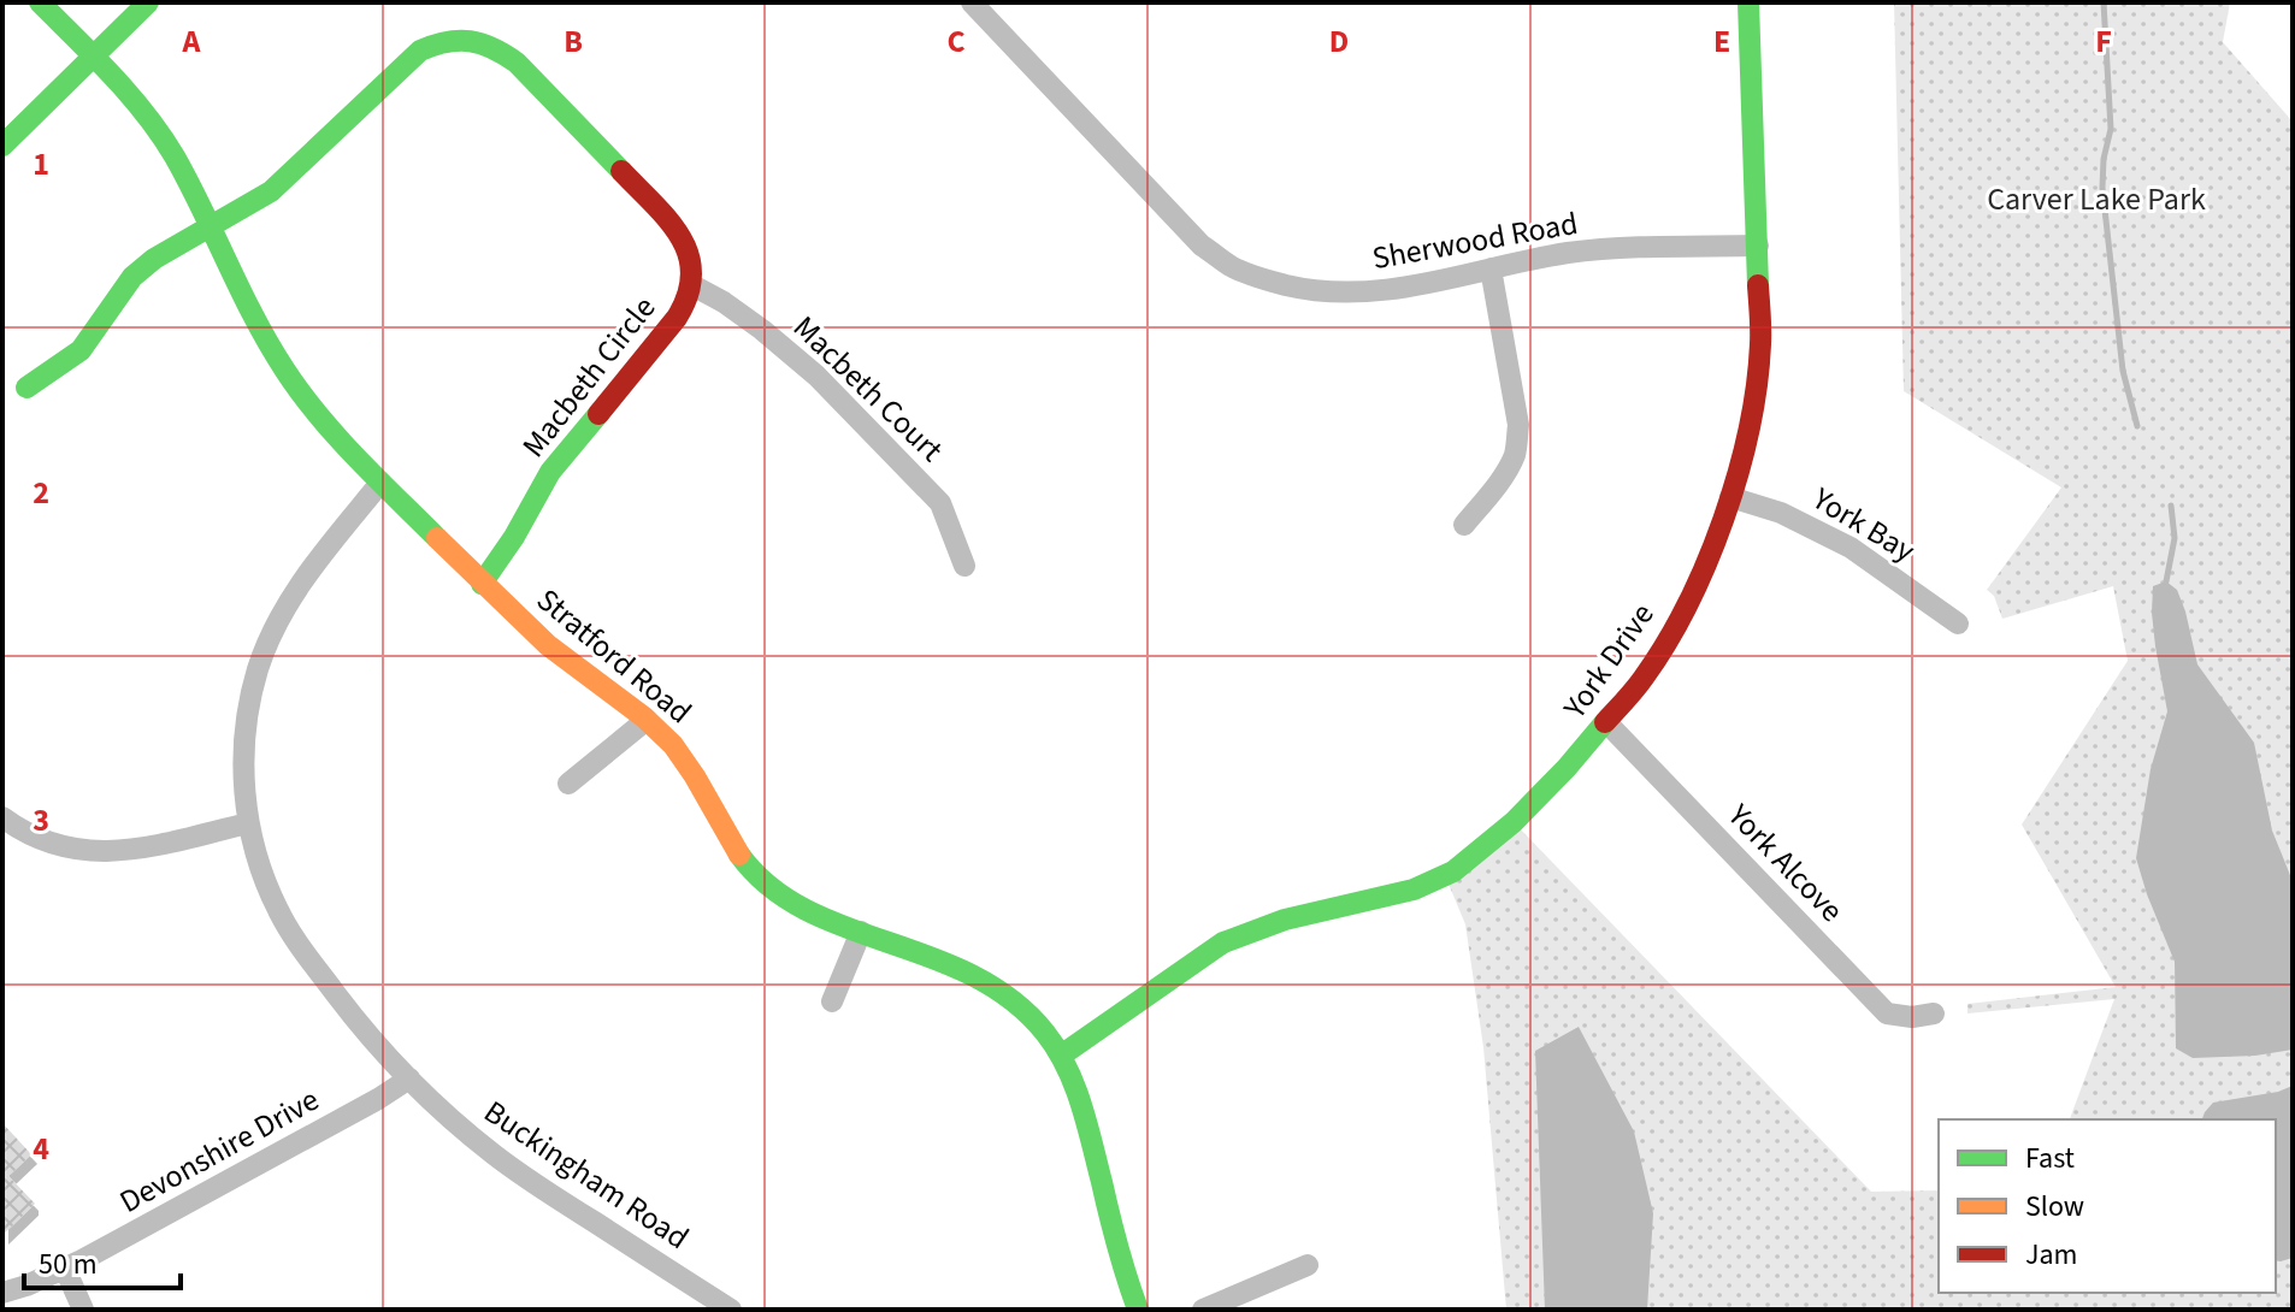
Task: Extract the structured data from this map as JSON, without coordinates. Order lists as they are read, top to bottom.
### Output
{
  "streets": {
    "street": [
      "Sherwood Road",
      "Macbeth Circle",
      "Macbeth Court",
      "York Bay",
      "Stratford Road",
      "York Drive",
      "York Alcove",
      "Devonshire Drive",
      "Buckingham Road"
    ]
  },
  "crossings": [
    ["Sherwood Road", "York Drive"],
    ["Macbeth Circle", "Macbeth Court"],
    ["Macbeth Circle", "Stratford Road"],
    ["York Bay", "York Drive"],
    ["Stratford Road", "York Drive"],
    ["Stratford Road", "Buckingham Road"],
    ["York Drive", "York Alcove"],
    ["Devonshire Drive", "Buckingham Road"]
  ],
  "parks": ["Carver Lake Park"],
  "legend": ["Fast", "Slow", "Jam"],
  "scale_bar": "50 m",
  "grid": {
    "columns": [
      "A",
      "B",
      "C",
      "D",
      "E",
      "F"
    ],
    "rows": [
      "1",
      "2",
      "3",
      "4"
    ]
  }
}
